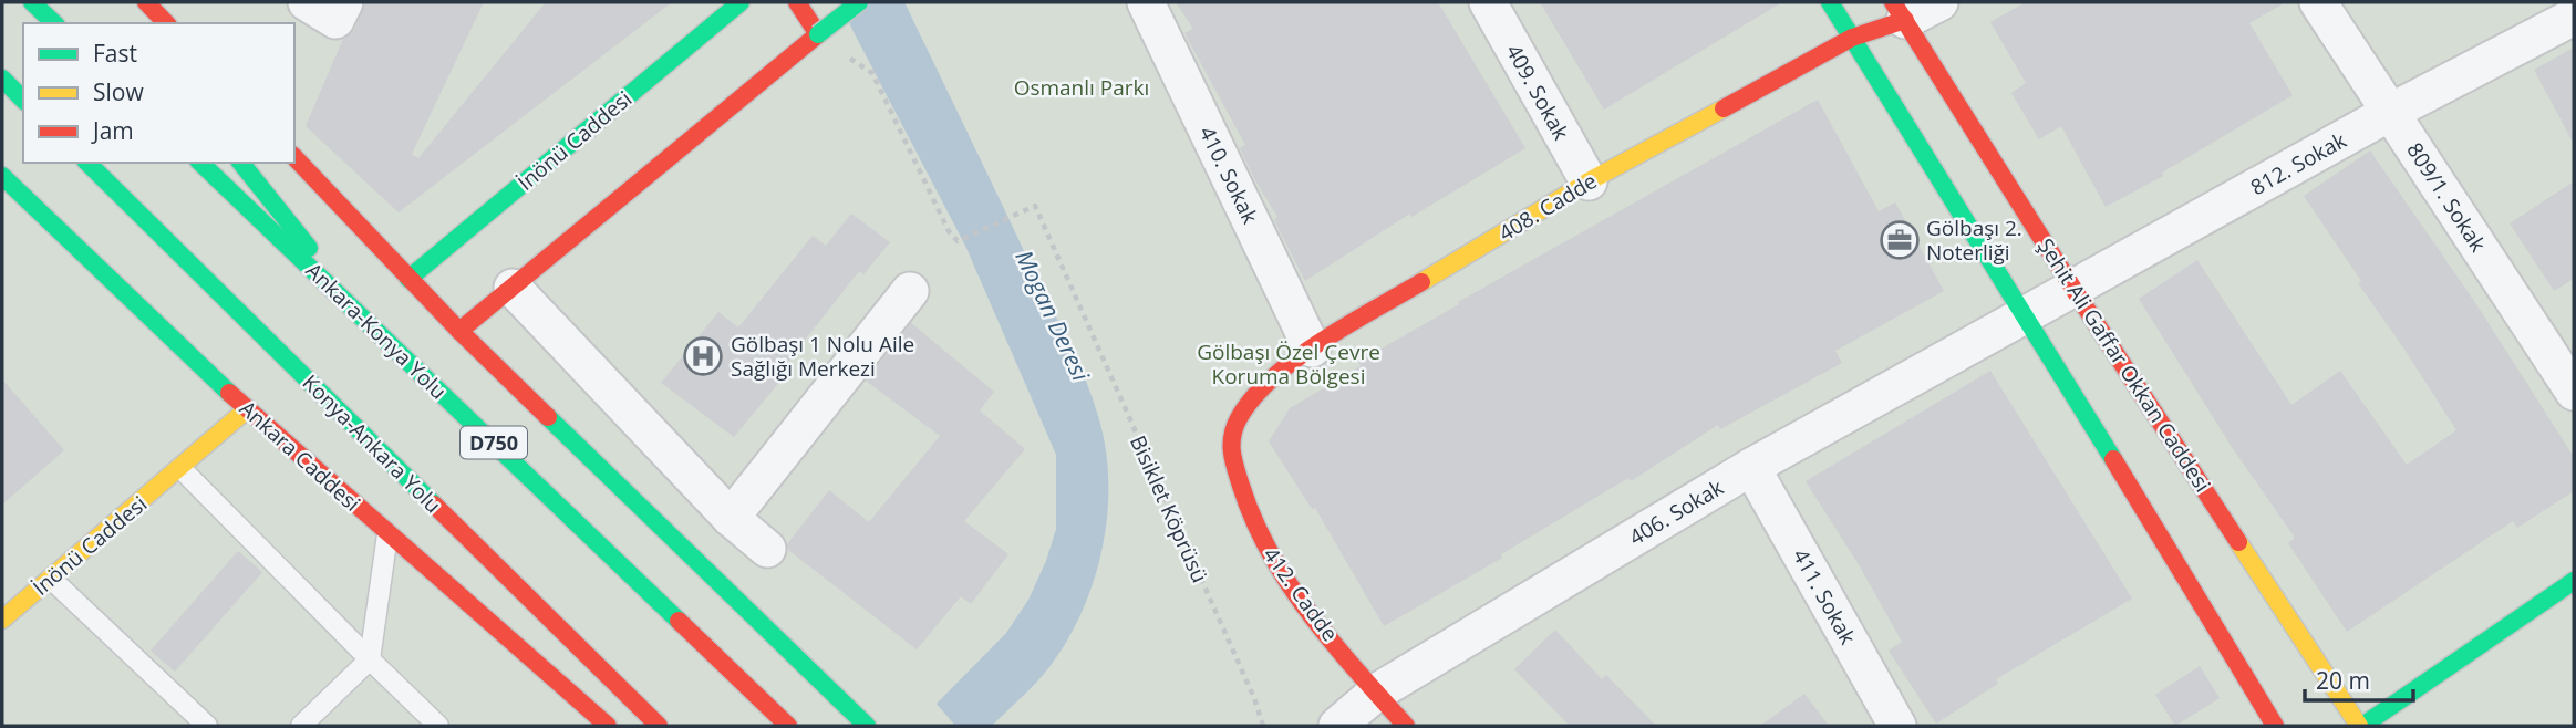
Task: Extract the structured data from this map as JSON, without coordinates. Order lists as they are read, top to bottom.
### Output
{
  "streets": {
    "main road": [
      "İnönü Caddesi",
      "408. Cadde",
      "Ankara-Konya Yolu",
      "Şehit Ali Gaffar Okkan Caddesi",
      "D750",
      "Konya-Ankara Yolu",
      "Ankara Caddesi",
      "412. Cadde"
    ],
    "street": [
      "409. Sokak",
      "812. Sokak",
      "410. Sokak",
      "809/1. Sokak",
      "406. Sokak",
      "411. Sokak"
    ],
    "path": ["Bisiklet Köprüsü"]
  },
  "crossings": [
    ["409. Sokak", "408. Cadde"],
    ["İnönü Caddesi", "Ankara Caddesi"],
    ["812. Sokak", "809/1. Sokak"],
    ["812. Sokak", "Şehit Ali Gaffar Okkan Caddesi"],
    ["812. Sokak", "406. Sokak"],
    ["410. Sokak", "408. Cadde"],
    ["408. Cadde", "Şehit Ali Gaffar Okkan Caddesi"],
    ["408. Cadde", "412. Cadde"],
    ["406. Sokak", "412. Cadde"],
    ["406. Sokak", "411. Sokak"]
  ],
  "water": ["Mogan Deresi"],
  "parks": ["Osmanlı Parkı", "Gölbaşı Özel Çevre Koruma Bölgesi"],
  "places": {
    "office": ["Gölbaşı 2. Noterliği"],
    "hospital": ["Gölbaşı 1 Nolu Aile Sağlığı Merkezi"]
  },
  "legend": ["Fast", "Slow", "Jam"],
  "scale_bar": "20 m"
}
